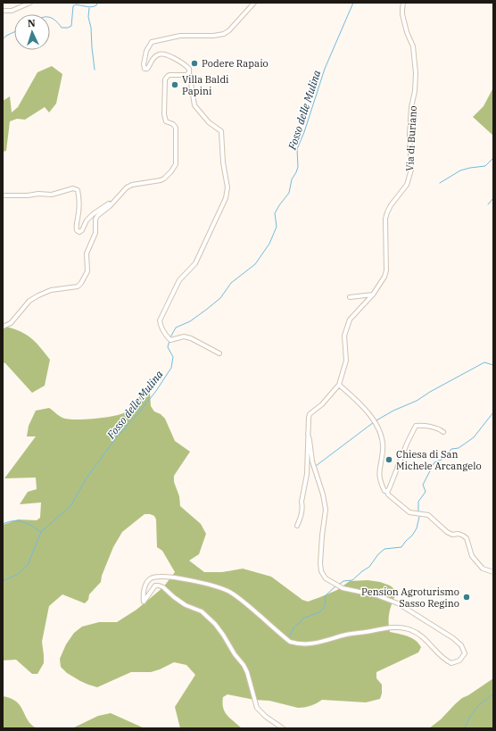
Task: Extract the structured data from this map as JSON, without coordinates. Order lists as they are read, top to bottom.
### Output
{
  "streets": {
    "street": ["Via di Buriano"]
  },
  "water": ["Fosso delle Mulina"],
  "places": [
    "Podere Rapaio",
    "Villa Baldi Papini",
    "Chiesa di San Michele Arcangelo",
    "Pension Agroturismo Sasso Regino"
  ],
  "north": "top"
}
